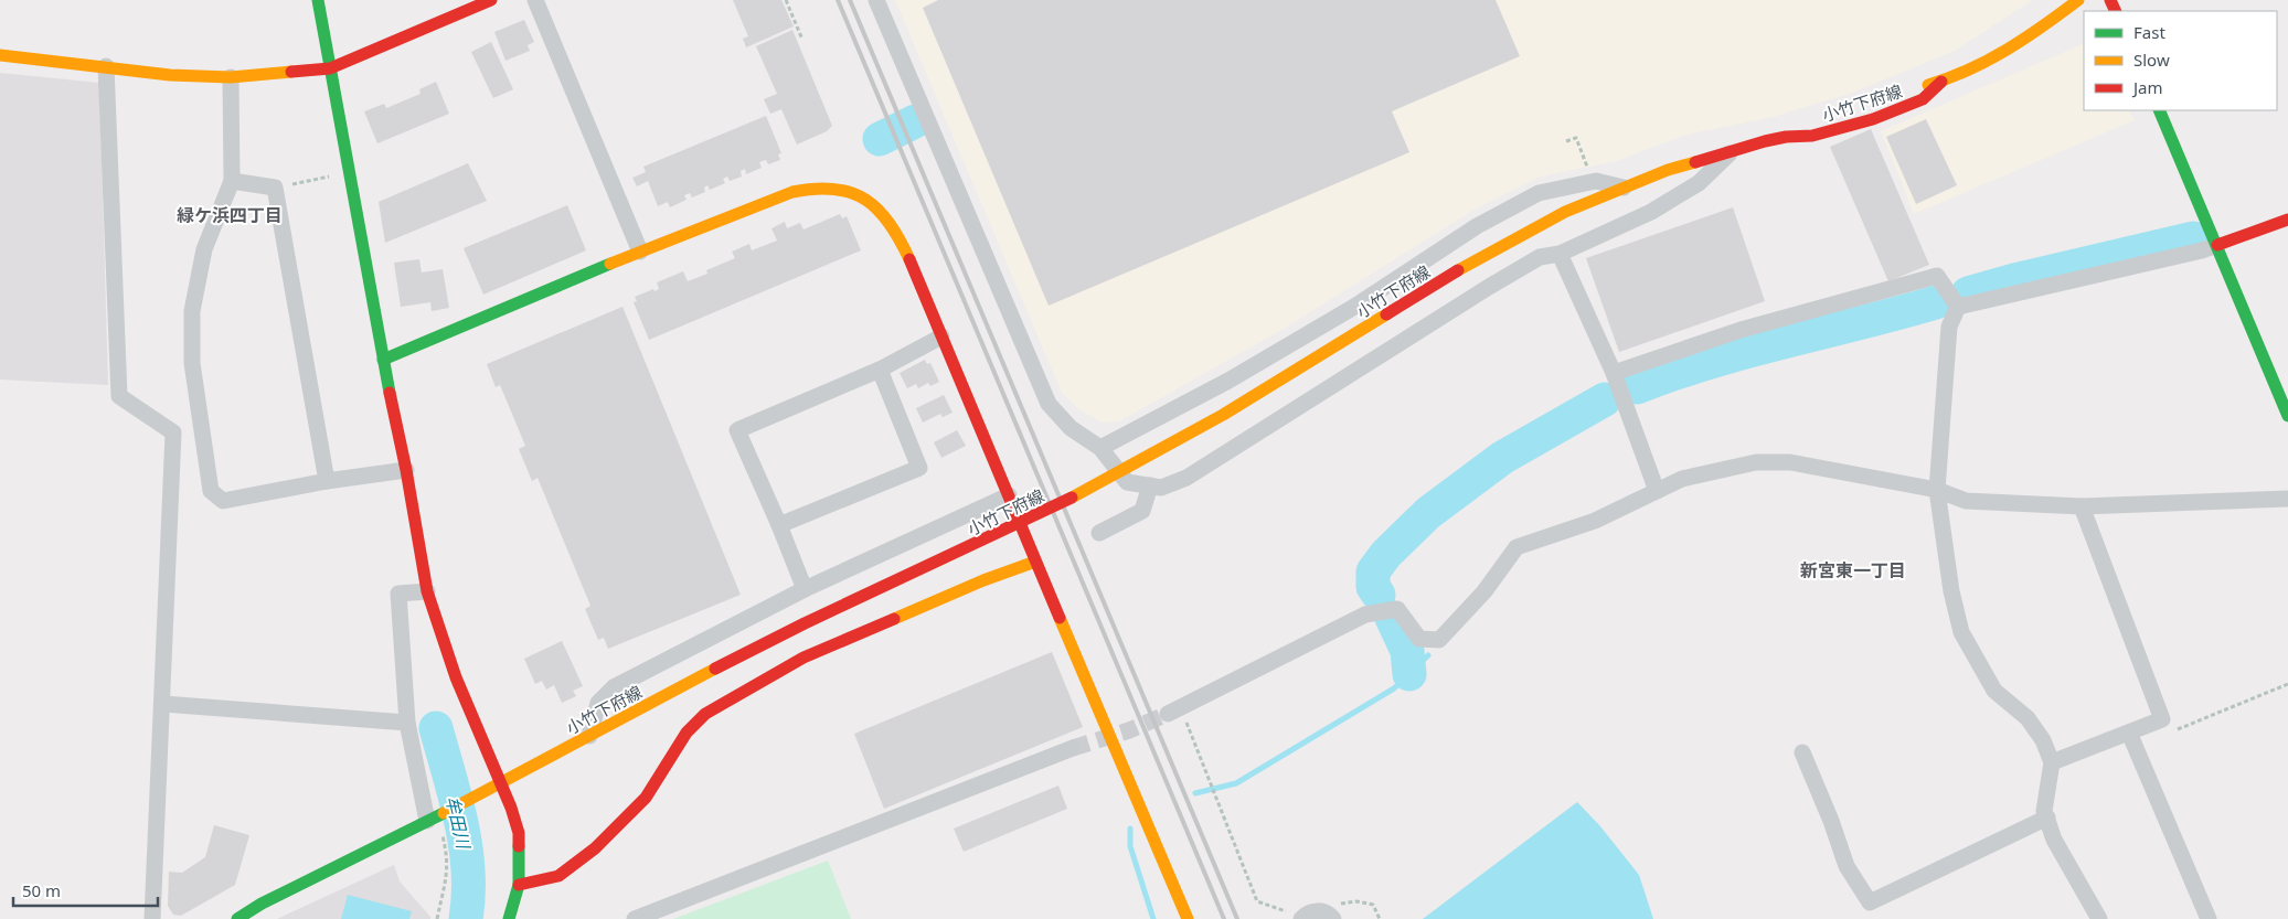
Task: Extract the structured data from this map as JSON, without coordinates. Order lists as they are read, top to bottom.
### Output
{
  "streets": {
    "street": ["小竹下府線"]
  },
  "districts": ["緑ケ浜四丁目", "新宮東一丁目"],
  "water": ["牟田川"],
  "legend": ["Fast", "Slow", "Jam"],
  "scale_bar": "50 m"
}
